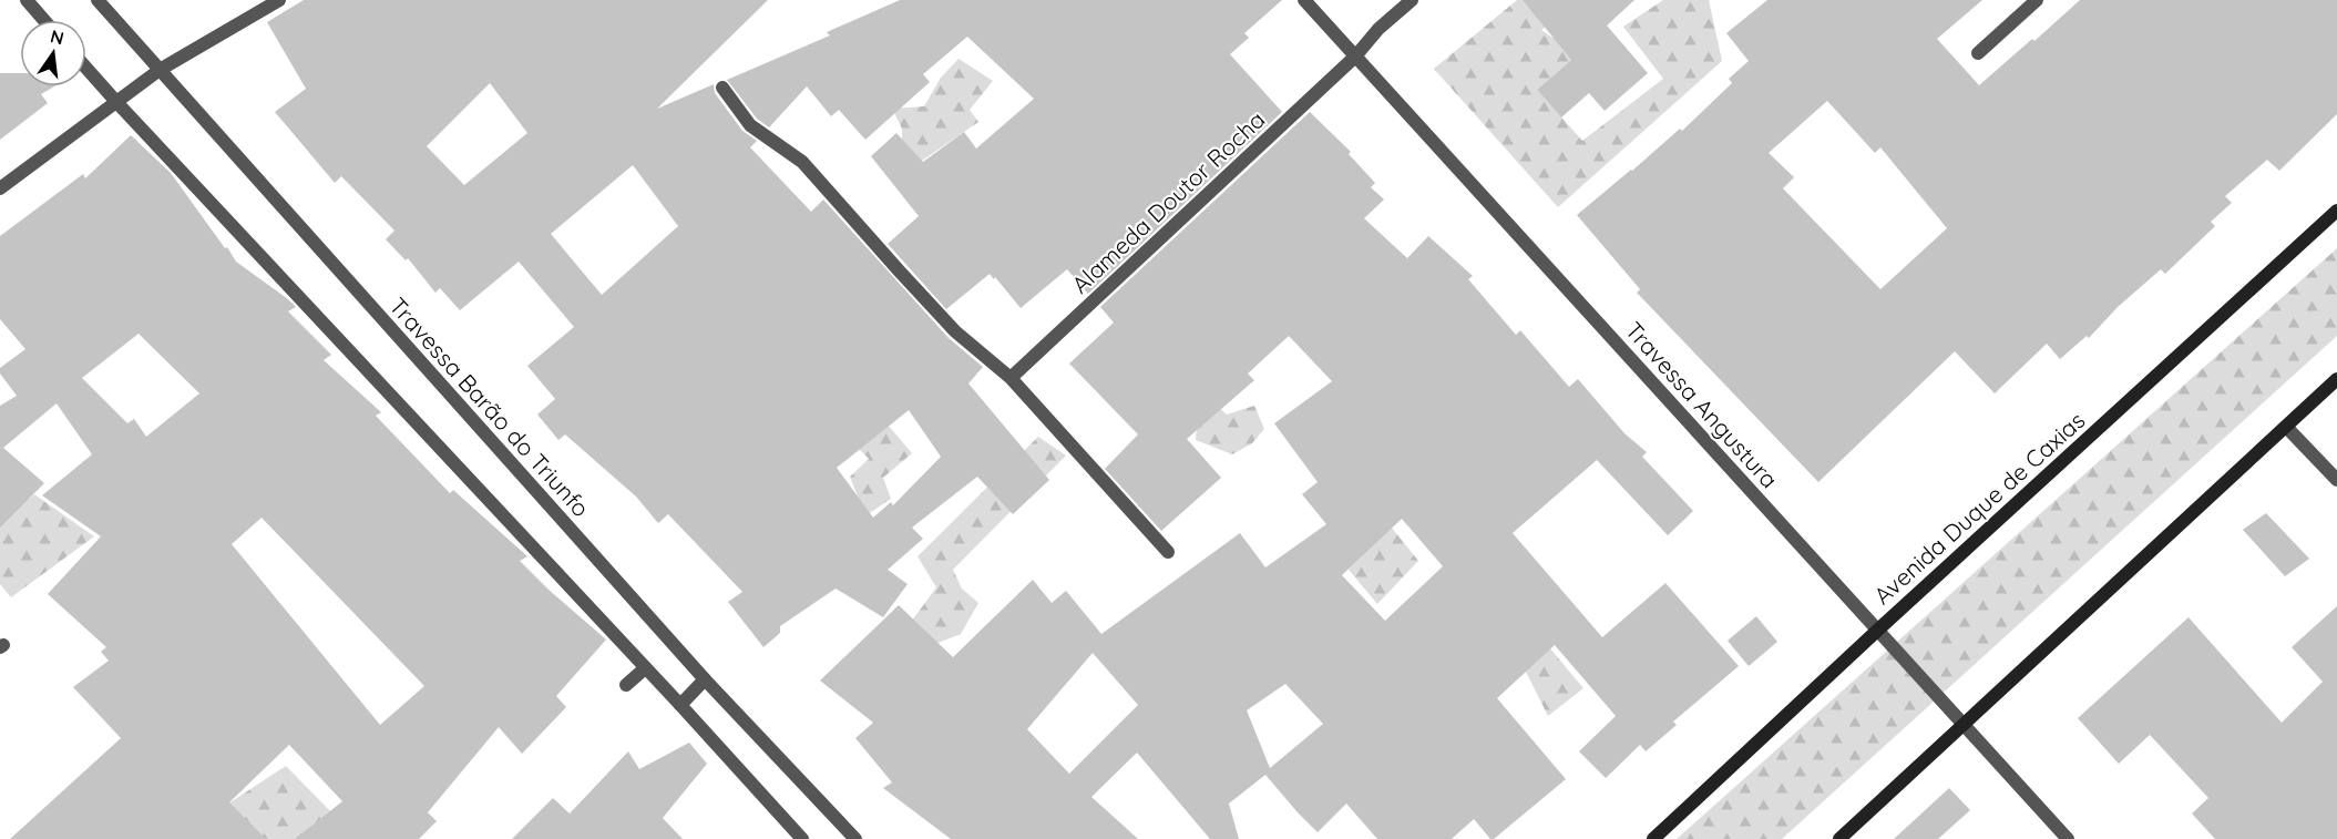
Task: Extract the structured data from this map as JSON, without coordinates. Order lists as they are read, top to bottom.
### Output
{
  "streets": {
    "main road": ["Avenida Duque de Caxias"],
    "street": ["Alameda Doutor Rocha", "Travessa Angustura", "Travessa Barão do Triunfo"]
  },
  "crossings": [
    ["Alameda Doutor Rocha", "Travessa Angustura"],
    ["Travessa Angustura", "Avenida Duque de Caxias"]
  ],
  "north": "top"
}
